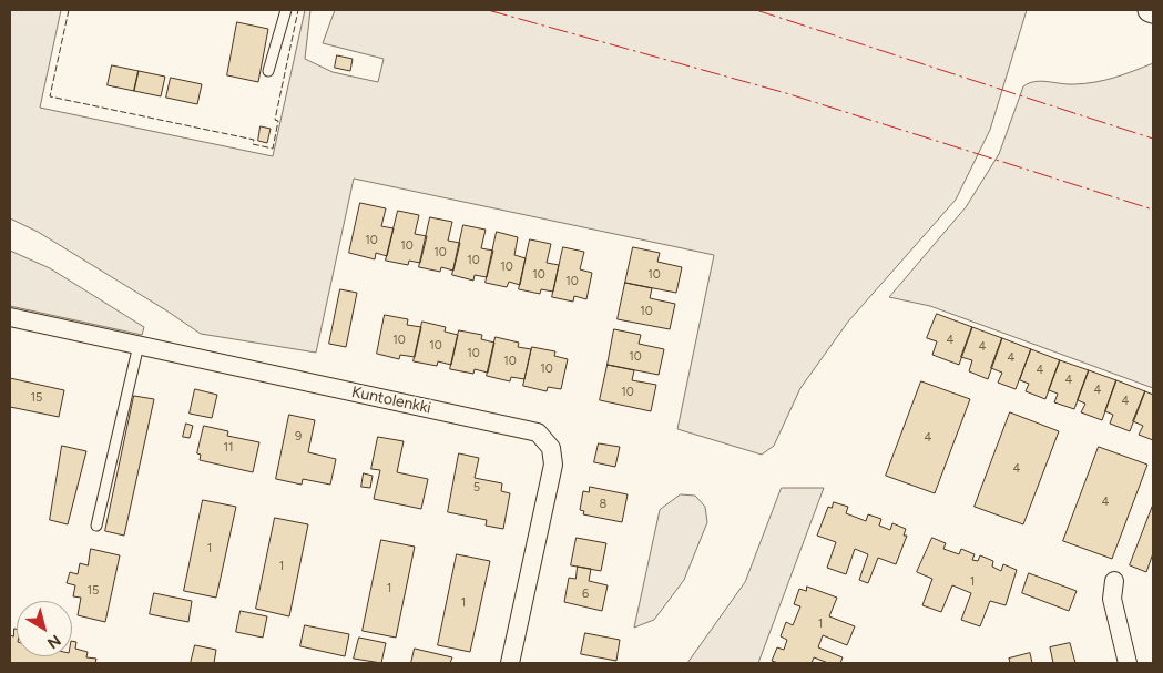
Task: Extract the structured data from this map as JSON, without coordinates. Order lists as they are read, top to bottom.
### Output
{
  "streets": {
    "street": ["Kuntolenkki"]
  },
  "house_numbers": [
    "10",
    "10",
    "10",
    "10",
    "10",
    "10",
    "10",
    "10",
    "10",
    "10",
    "4",
    "10",
    "4",
    "10",
    "10",
    "4",
    "10",
    "10",
    "4",
    "4",
    "4",
    "10",
    "15",
    "4",
    "9",
    "4",
    "11",
    "4",
    "5",
    "4",
    "8",
    "1",
    "1",
    "1",
    "1",
    "15",
    "6",
    "1",
    "1"
  ],
  "north": "bottom right"
}
